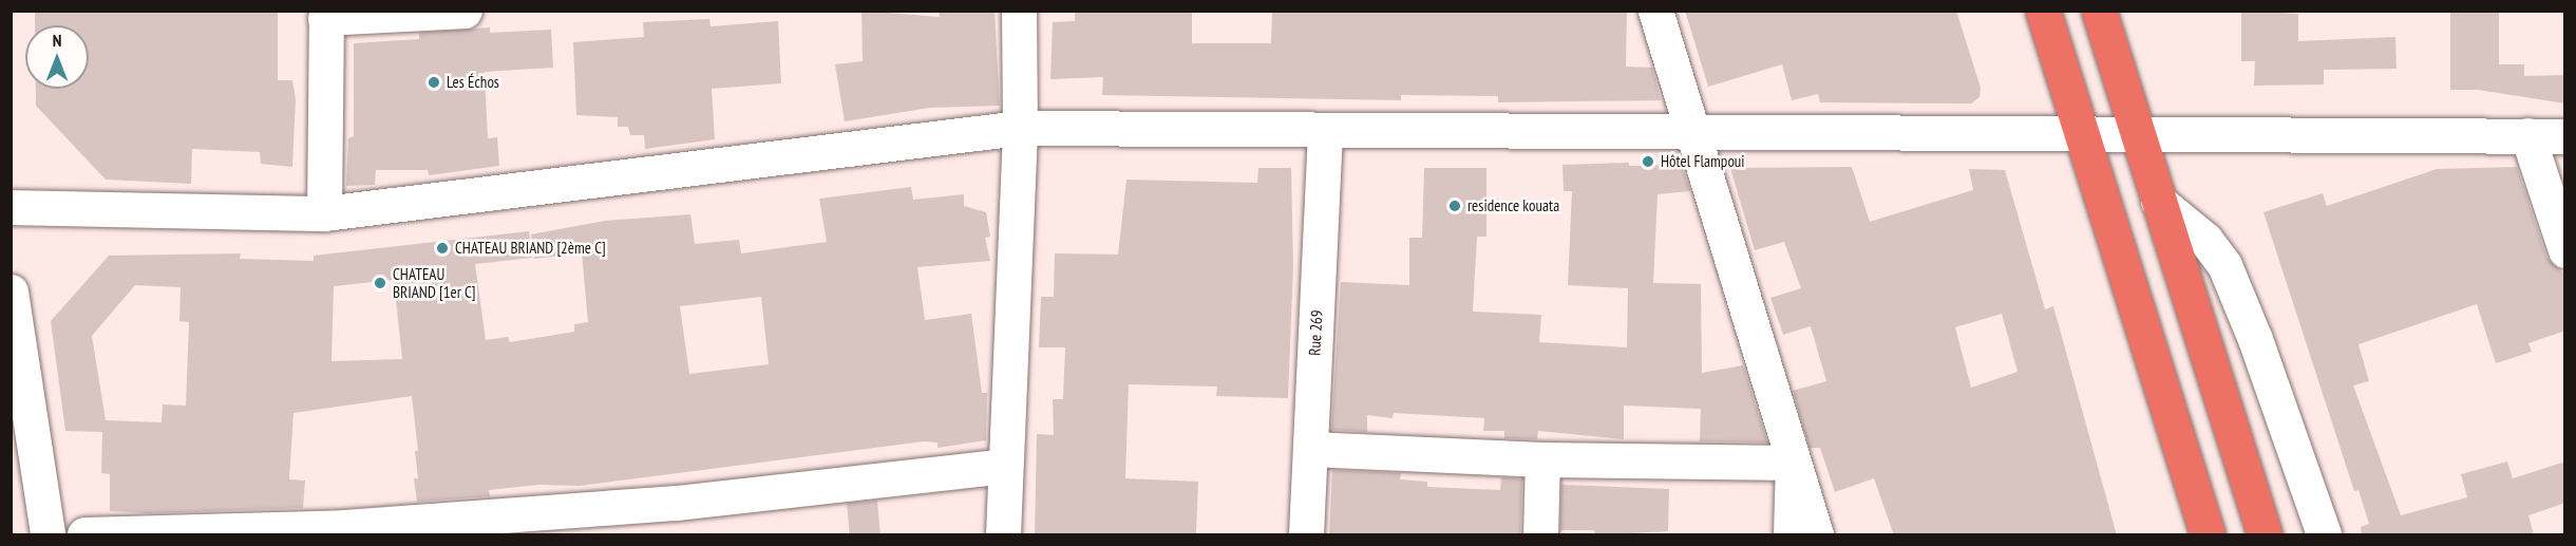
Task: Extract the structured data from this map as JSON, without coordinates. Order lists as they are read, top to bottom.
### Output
{
  "streets": {
    "street": ["Rue 269"]
  },
  "places": [
    "Les Échos",
    "Hôtel Flampoui",
    "residence kouata",
    "CHATEAU BRIAND [2ème C]",
    "CHATEAU BRIAND [1er C]"
  ],
  "north": "top"
}
